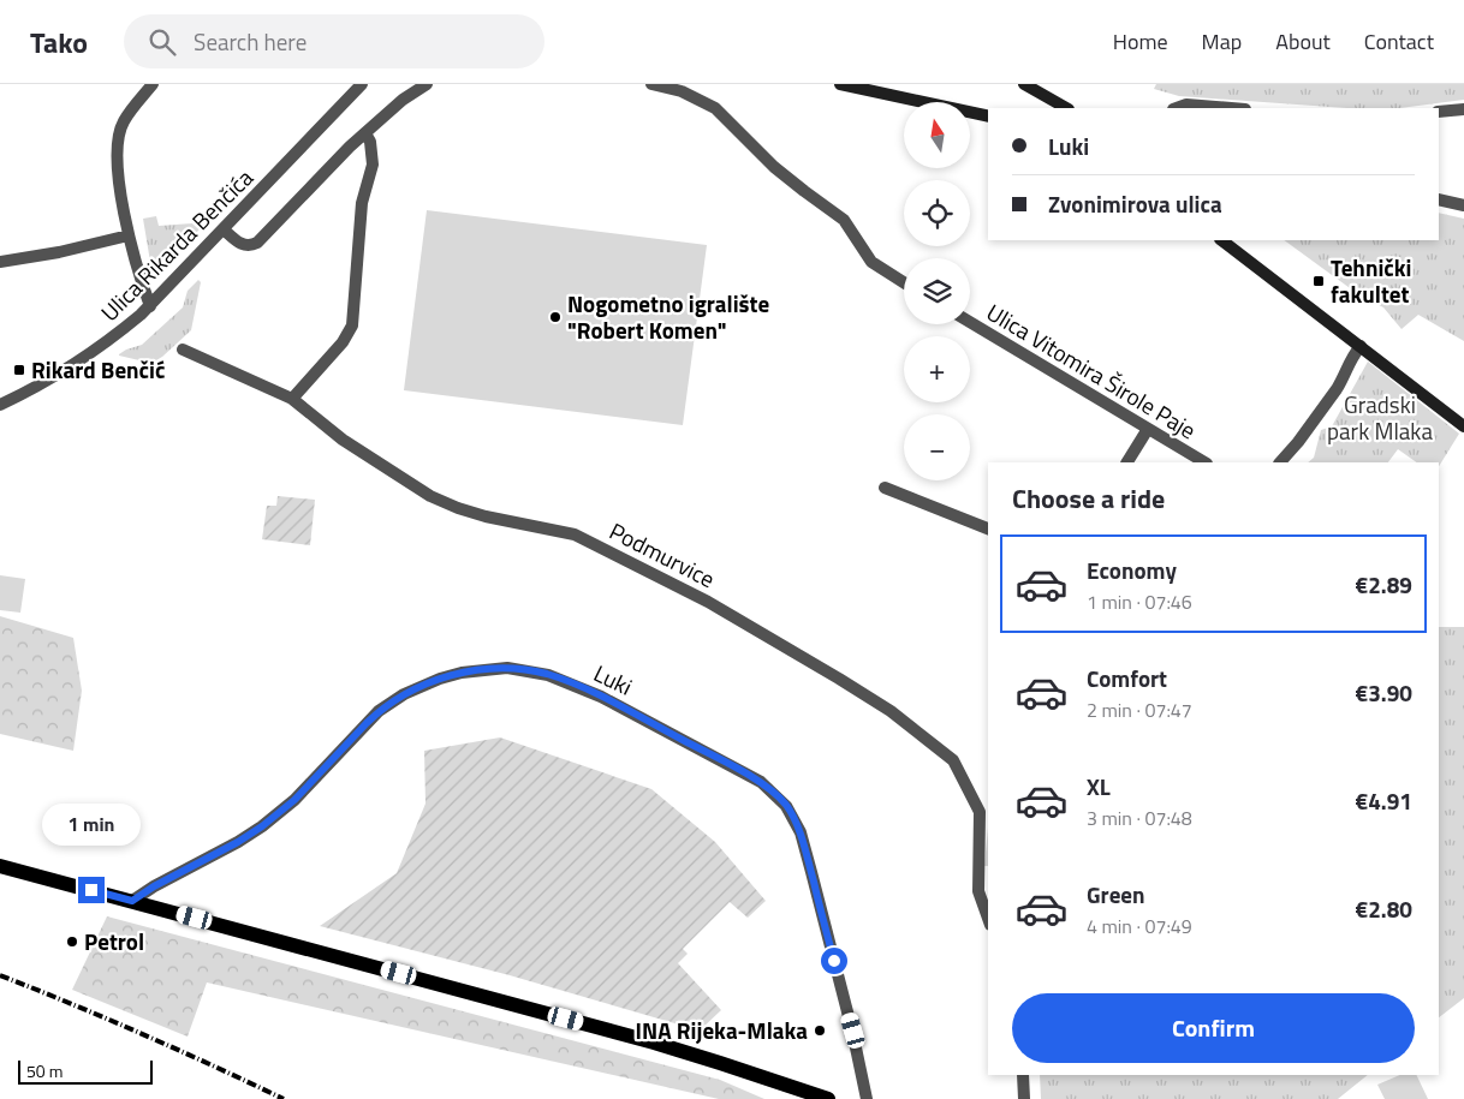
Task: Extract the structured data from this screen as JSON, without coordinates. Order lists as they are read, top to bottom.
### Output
{
  "streets": {
    "street": [
      "Ulica Rikarda Benčića",
      "Ulica Vitomira Širole Paje",
      "Podmurvice",
      "Luki"
    ]
  },
  "parks": ["Gradski park Mlaka"],
  "places": {
    "transit": ["Tehnički fakultet", "Rikard Benčić"],
    "other": ["Nogometno igralište \"Robert Komen\"", "Petrol", "INA Rijeka-Mlaka"]
  },
  "scale_bar": "50 m",
  "north": "top",
  "page": {
    "header": "Tako",
    "search": "Search here",
    "nav": [
      "Home",
      "Map",
      "About",
      "Contact"
    ],
    "map_buttons": ["+", "−"],
    "banner": ["Luki", "Zvonimirova ulica"],
    "heading": "Choose a ride",
    "list": [
      {
        "name": "Economy",
        "note": "1 min · 07:46",
        "value": "€2.89"
      },
      {
        "name": "Comfort",
        "note": "2 min · 07:47",
        "value": "€3.90"
      },
      {
        "name": "XL",
        "note": "3 min · 07:48",
        "value": "€4.91"
      },
      {
        "name": "Green",
        "note": "4 min · 07:49",
        "value": "€2.80"
      }
    ],
    "bubble": "1 min",
    "buttons": "Confirm",
    "scale": "50 m"
  }
}
